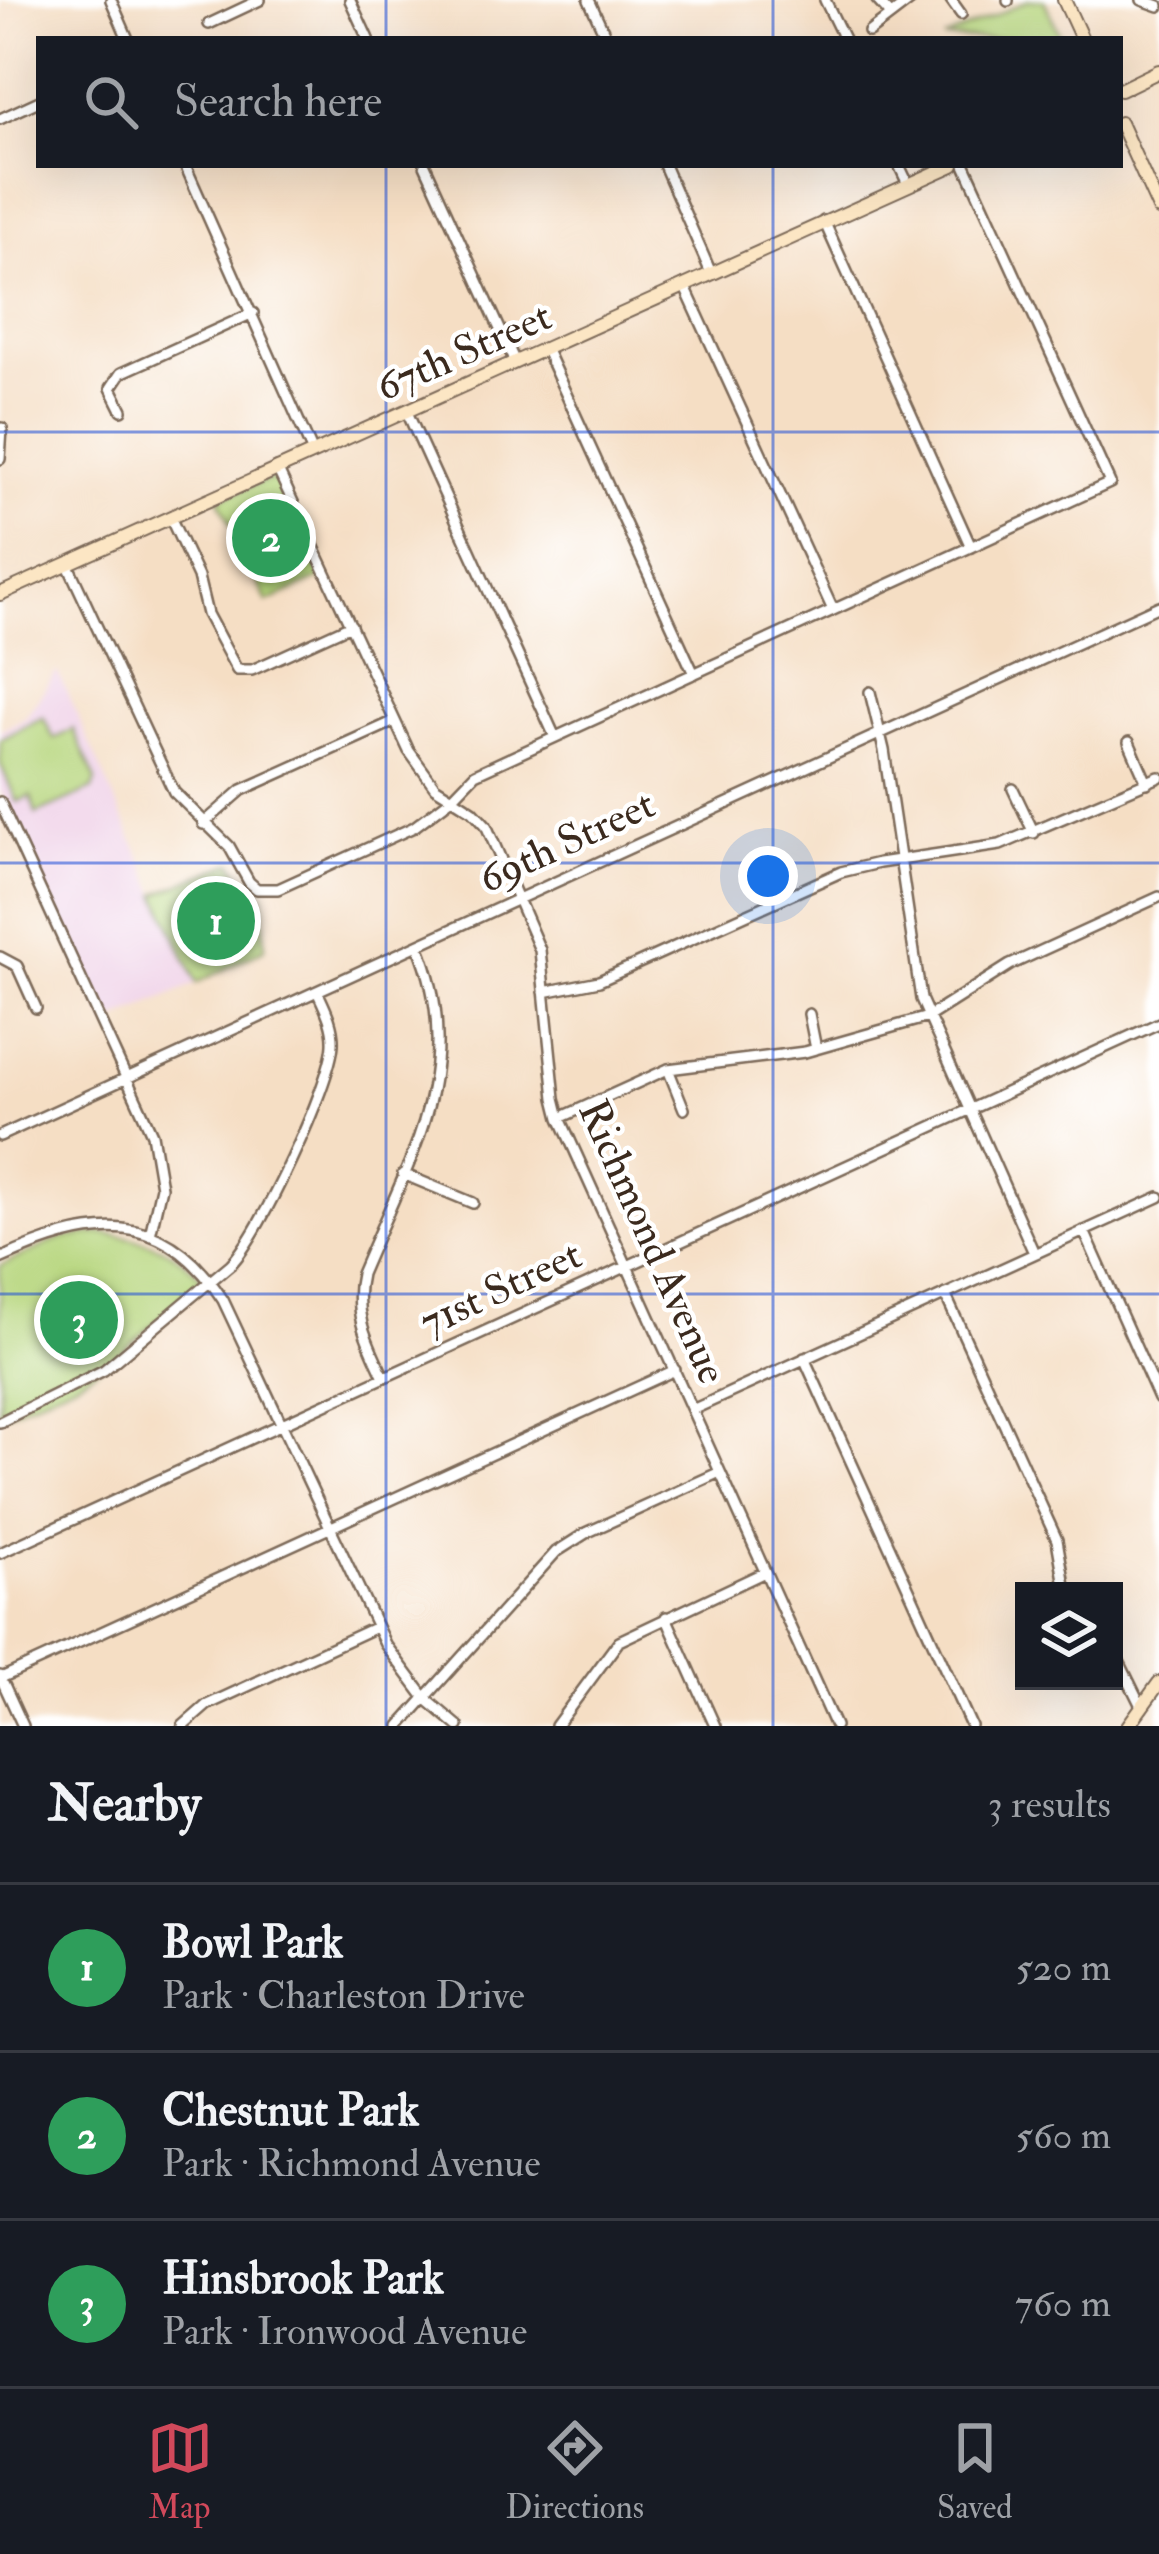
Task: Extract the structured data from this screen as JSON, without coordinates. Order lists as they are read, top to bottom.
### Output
{
  "streets": {
    "street": [
      "67th Street",
      "69th Street",
      "Richmond Avenue",
      "71st Street"
    ]
  },
  "crossings": [
    ["67th Street", "Richmond Avenue"],
    ["69th Street", "Richmond Avenue"],
    ["Richmond Avenue", "71st Street"]
  ],
  "page": {
    "search": "Search here",
    "pins": ["2", "1", "3"],
    "heading": ["Nearby", "3 results"],
    "list": [
      {
        "mark": "1",
        "name": "Bowl Park",
        "note": "Park · Charleston Drive",
        "value": "520 m"
      },
      {
        "mark": "2",
        "name": "Chestnut Park",
        "note": "Park · Richmond Avenue",
        "value": "560 m"
      },
      {
        "mark": "3",
        "name": "Hinsbrook Park",
        "note": "Park · Ironwood Avenue",
        "value": "760 m"
      }
    ],
    "nav": ["Map", "Directions", "Saved"]
  }
}
